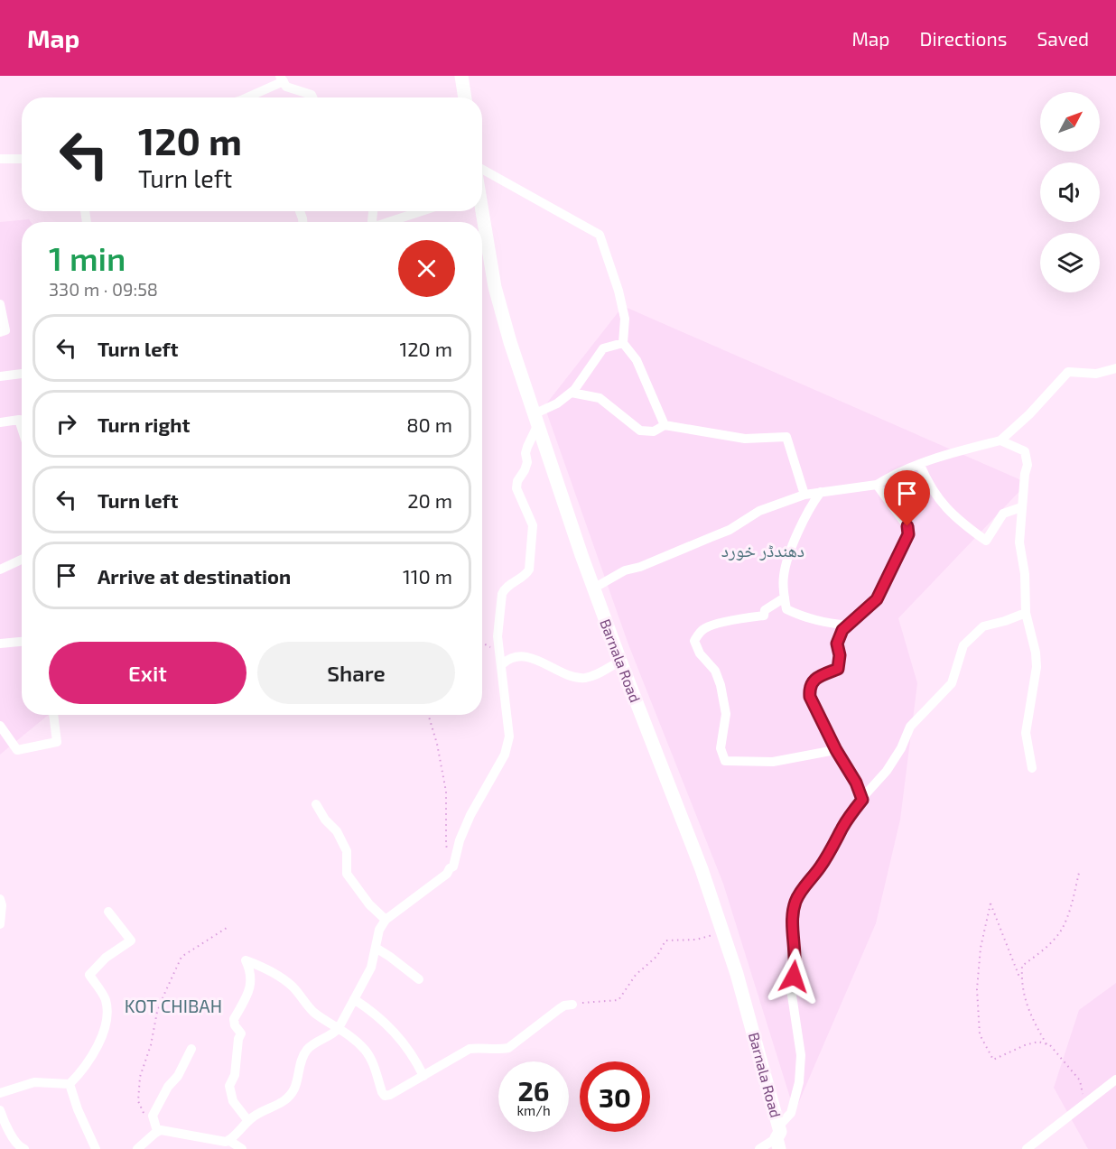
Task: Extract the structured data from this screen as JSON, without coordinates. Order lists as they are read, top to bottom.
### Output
{
  "streets": {
    "main road": ["Barnala Road"]
  },
  "districts": ["دھندڈر خورد", "KOT CHIBAH"],
  "north": "top right",
  "page": {
    "header": "Map",
    "nav": ["Map", "Directions", "Saved"],
    "turn": ["120 m", "Turn left"],
    "heading": ["1 min", "330 m · 09:58"],
    "list": [
      {
        "name": "Turn left",
        "value": "120 m"
      },
      {
        "name": "Turn right",
        "value": "80 m"
      },
      {
        "name": "Turn left",
        "value": "20 m"
      },
      {
        "name": "Arrive at destination",
        "value": "110 m"
      }
    ],
    "buttons": ["Exit", "Share"],
    "speed": "26 km/h",
    "limit": "30"
  }
}
